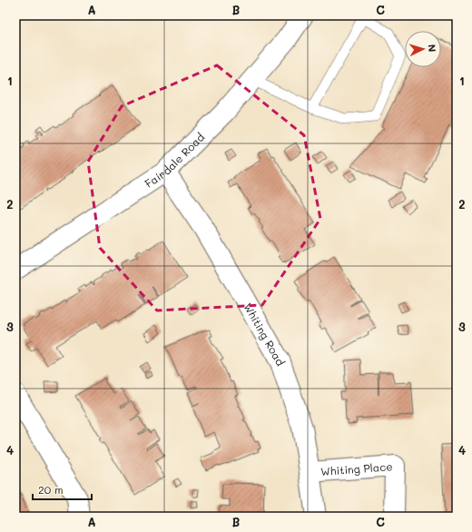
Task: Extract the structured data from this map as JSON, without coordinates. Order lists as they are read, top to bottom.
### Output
{
  "streets": {
    "street": ["Fairdale Road", "Whiting Road", "Whiting Place"]
  },
  "crossings": [
    ["Fairdale Road", "Whiting Road"],
    ["Whiting Road", "Whiting Place"]
  ],
  "scale_bar": "20 m",
  "north": "right",
  "grid": {
    "columns": ["A", "B", "C"],
    "rows": [
      "1",
      "2",
      "3",
      "4"
    ]
  }
}
